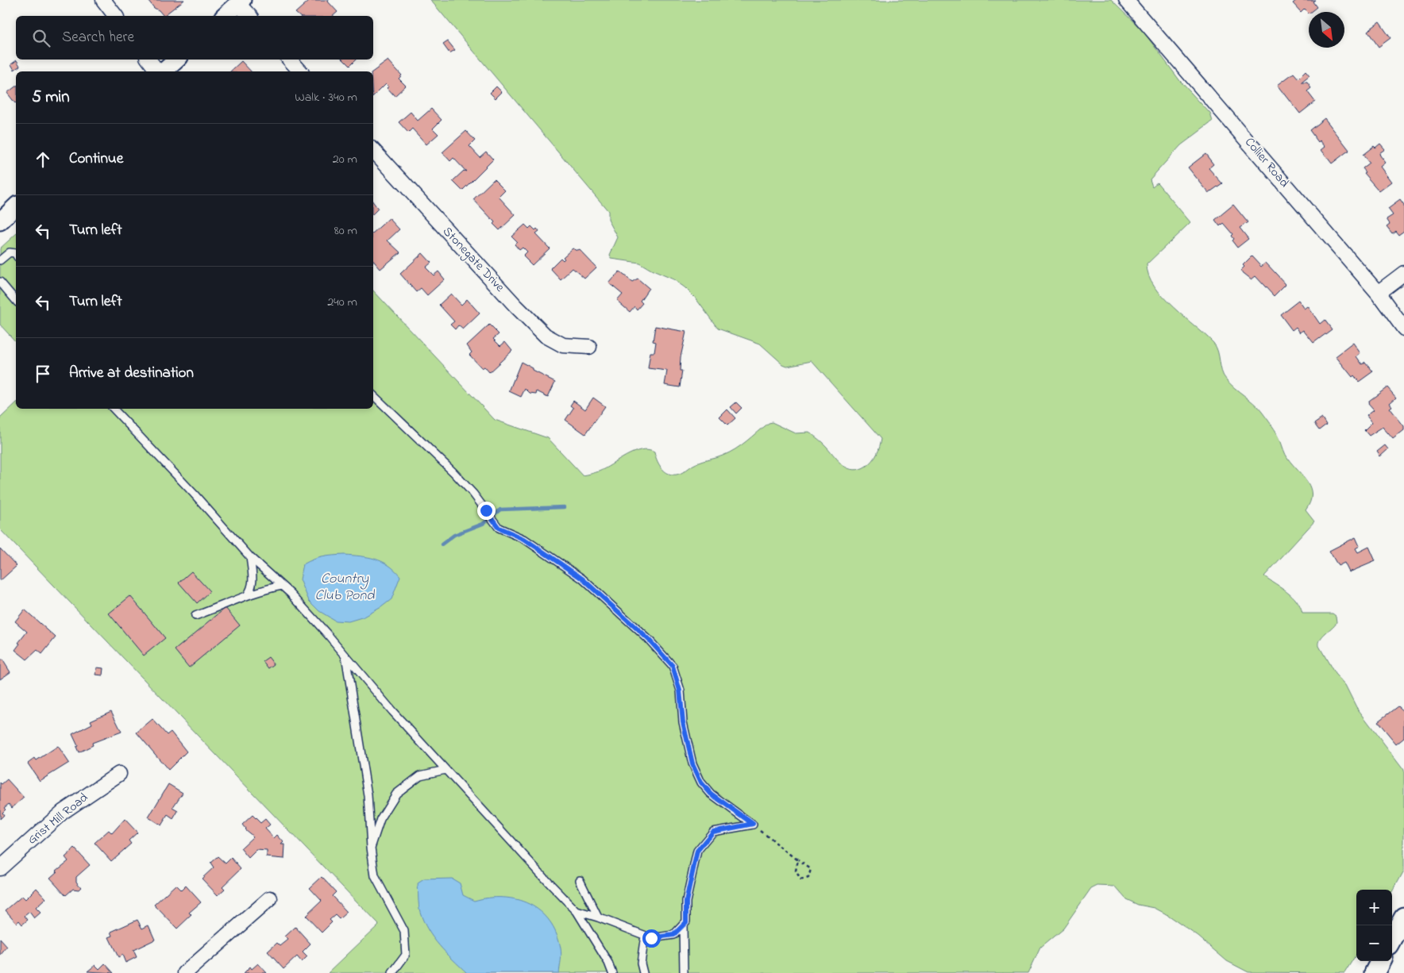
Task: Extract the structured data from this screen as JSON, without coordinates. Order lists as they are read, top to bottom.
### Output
{
  "streets": {
    "street": ["Collier Road", "Stonegate Drive", "Grist Mill Road"]
  },
  "water": ["Country Club Pond"],
  "north": "bottom right",
  "page": {
    "search": "Search here",
    "heading": ["5 min", "Walk · 340 m"],
    "list": [
      ["Continue", "20 m"],
      ["Turn left", "80 m"],
      ["Turn left", "240 m"],
      "Arrive at destination"
    ],
    "map_buttons": ["+", "−"]
  }
}
